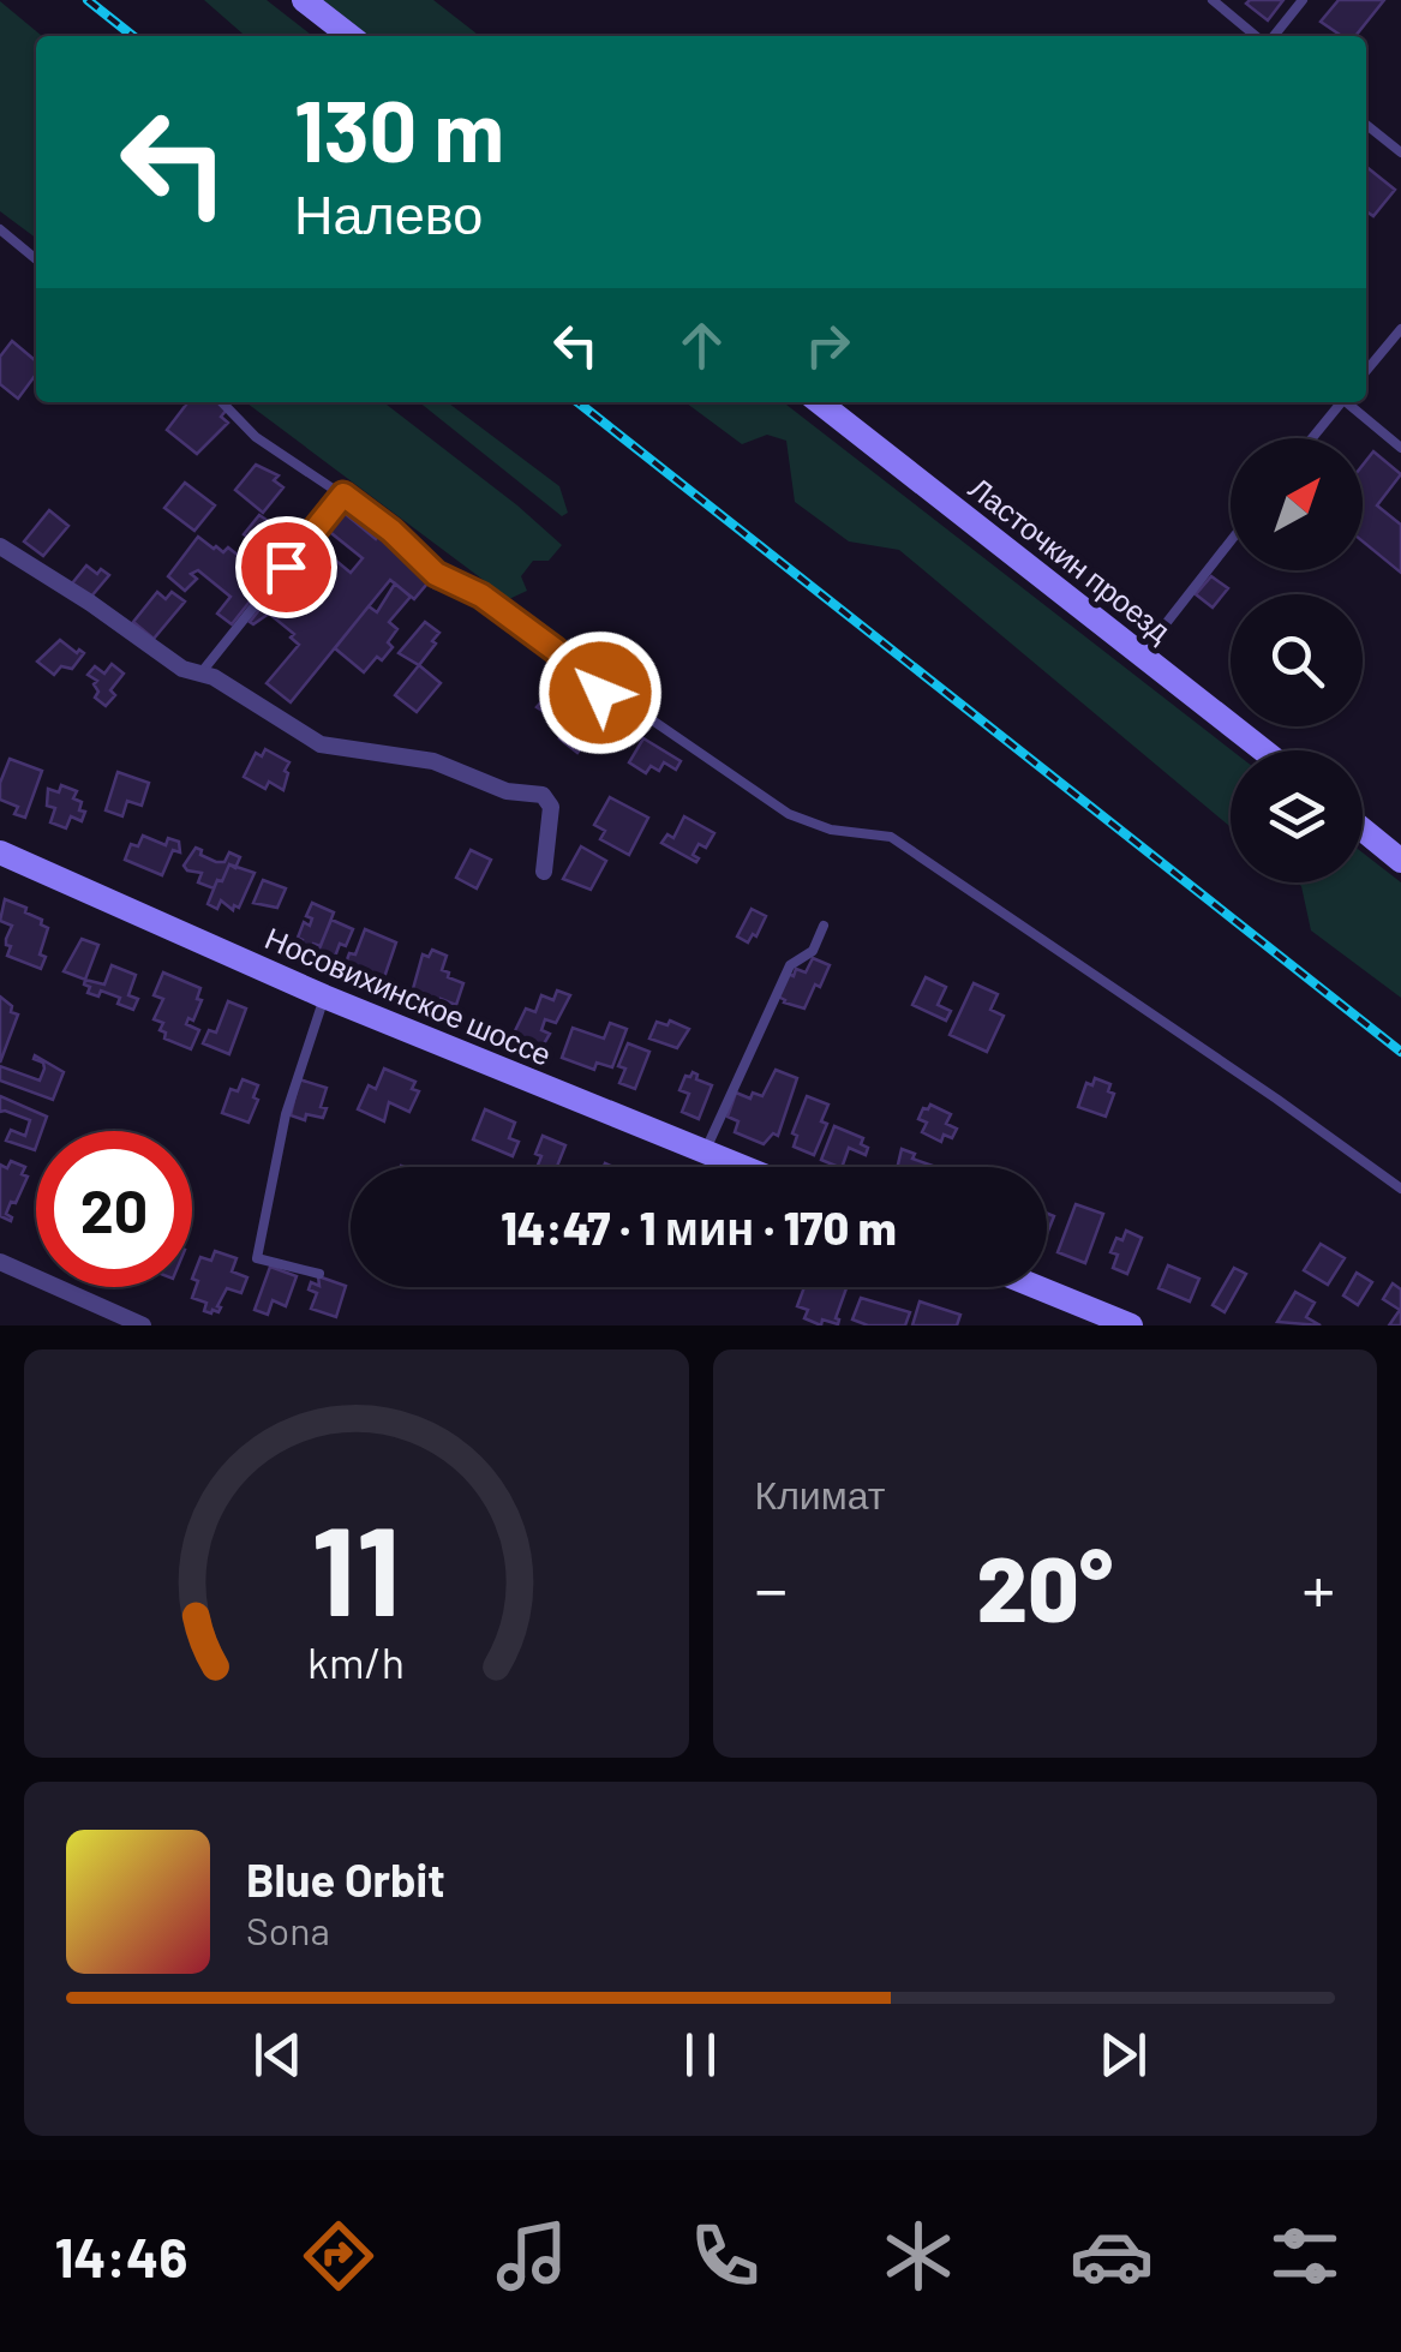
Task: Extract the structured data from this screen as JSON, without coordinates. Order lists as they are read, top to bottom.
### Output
{
  "streets": {
    "main road": ["Ласточкин проезд", "Носовихинское шоссе"]
  },
  "north": "top right",
  "page": {
    "turn": ["130 m", "Налево"],
    "limit": "20",
    "trip": "14:47 · 1 мин · 170 m",
    "tile": "Климат",
    "heat": ["−", "20°", "+"],
    "song": ["Blue Orbit", "Sona"],
    "tabs": "14:46",
    "gauge": ["11", "km/h"]
  }
}
